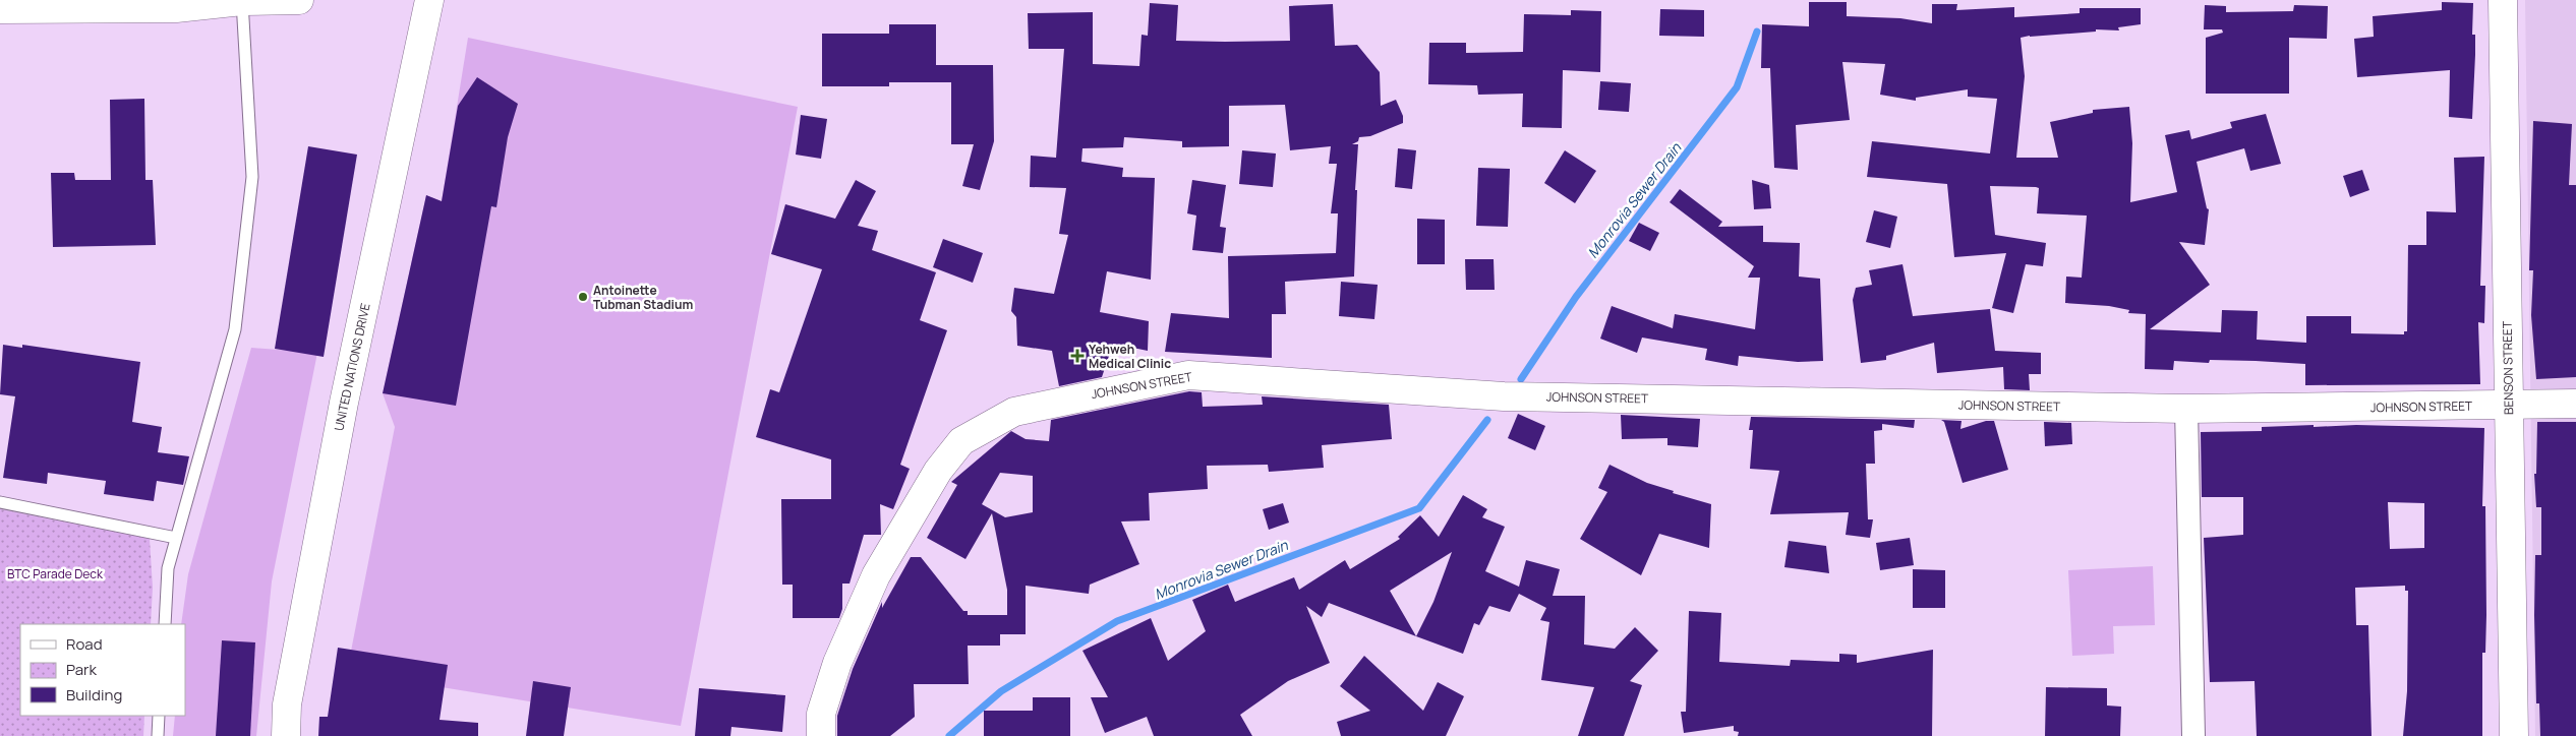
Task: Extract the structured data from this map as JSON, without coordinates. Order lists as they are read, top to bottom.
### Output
{
  "streets": {
    "street": ["UNITED NATIONS DRIVE", "BENSON STREET", "JOHNSON STREET"]
  },
  "crossings": [
    ["BENSON STREET", "JOHNSON STREET"]
  ],
  "water": ["Monrovia Sewer Drain"],
  "parks": ["BTC Parade Deck"],
  "places": {
    "other": ["Antoinette Tubman Stadium"],
    "health": ["Yehweh Medical Clinic"]
  },
  "legend": ["Road", "Park", "Building"]
}
